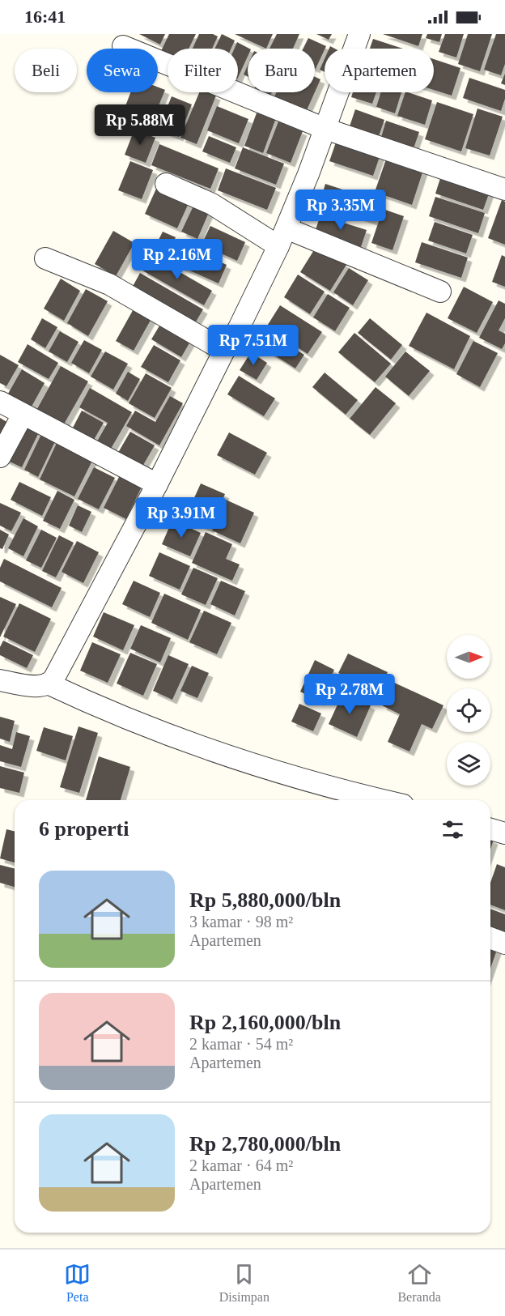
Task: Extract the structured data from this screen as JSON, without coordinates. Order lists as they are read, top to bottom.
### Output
{
  "north": "right",
  "page": {
    "status": "16:41",
    "chip": [
      "Beli",
      "Sewa",
      "Filter",
      "Baru",
      "Apartemen"
    ],
    "price": [
      "Rp 5.88M",
      "Rp 3.35M",
      "Rp 2.16M",
      "Rp 7.51M",
      "Rp 3.91M",
      "Rp 2.78M"
    ],
    "heading": "6 properti",
    "list": [
      {
        "name": "Rp 5,880,000/bln",
        "note": "3 kamar · 98 m² · Apartemen"
      },
      {
        "name": "Rp 2,160,000/bln",
        "note": "2 kamar · 54 m² · Apartemen"
      },
      {
        "name": "Rp 2,780,000/bln",
        "note": "2 kamar · 64 m² · Apartemen"
      }
    ],
    "tabs": ["Peta", "Disimpan", "Beranda"]
  }
}
